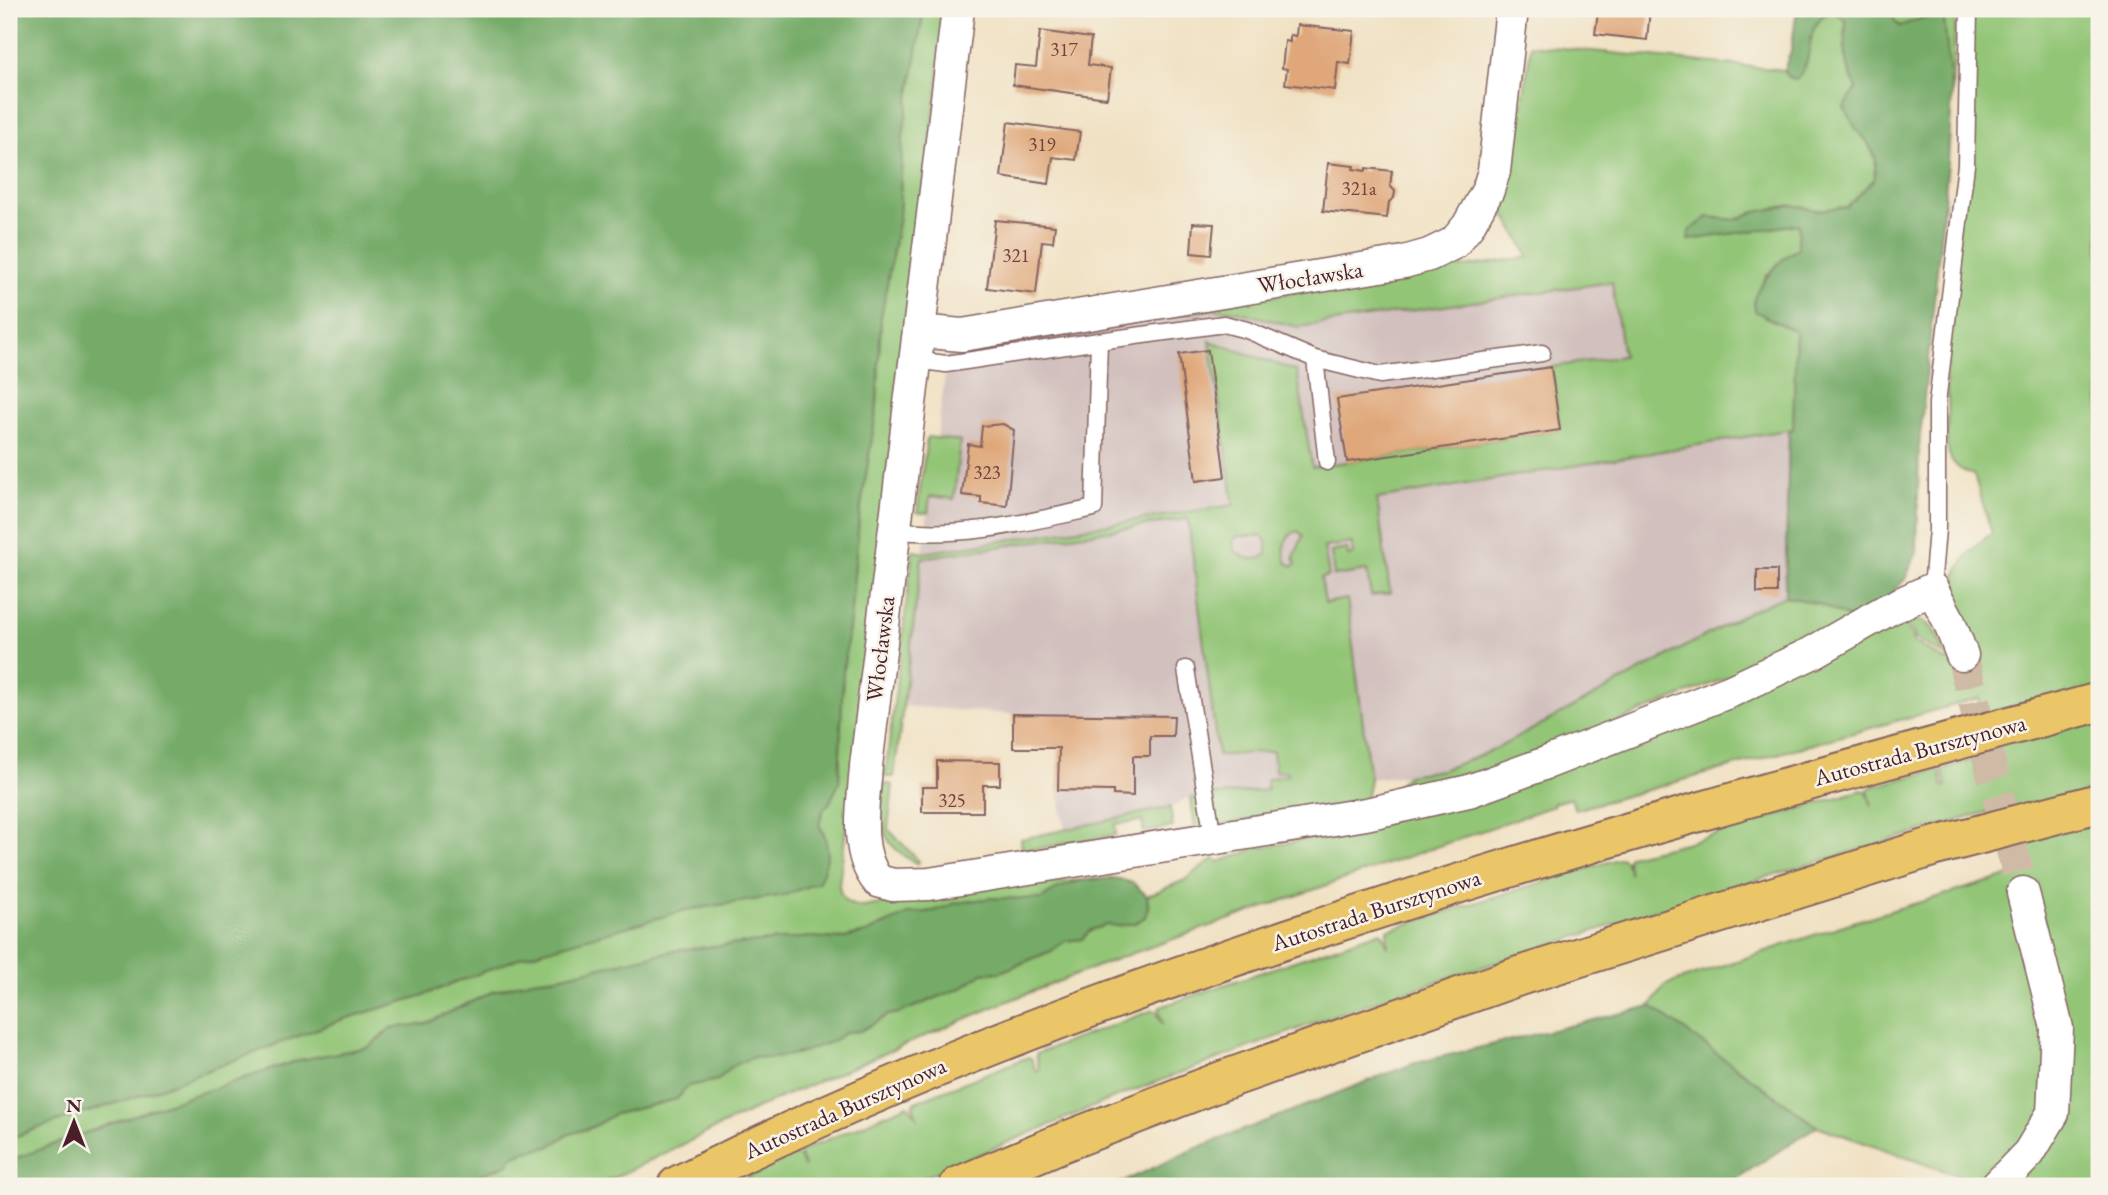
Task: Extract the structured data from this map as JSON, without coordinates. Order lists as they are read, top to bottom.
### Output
{
  "streets": {
    "highway": ["Autostrada Bursztynowa"],
    "street": ["Włocławska"]
  },
  "house_numbers": [
    "317",
    "319",
    "321a",
    "321",
    "323",
    "325"
  ],
  "north": "top"
}
